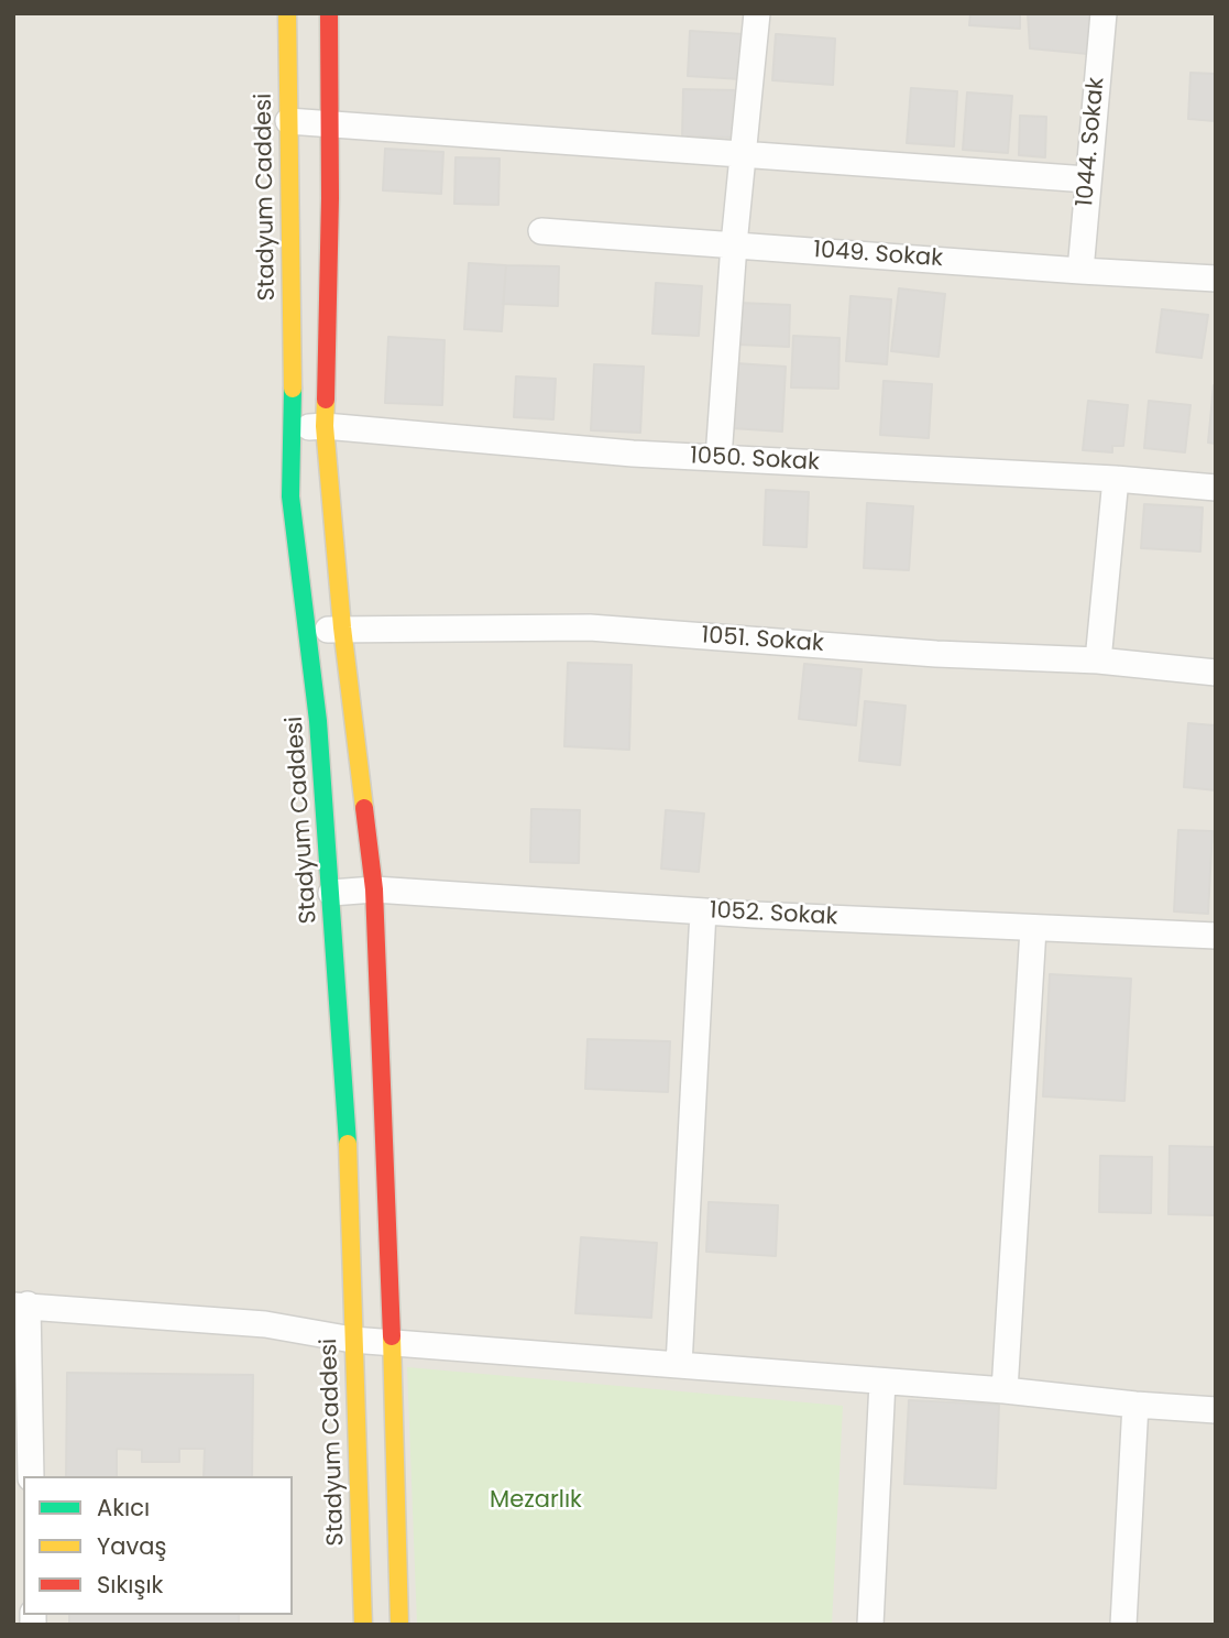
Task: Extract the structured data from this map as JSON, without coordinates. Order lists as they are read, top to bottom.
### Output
{
  "streets": {
    "street": [
      "1044. Sokak",
      "Stadyum Caddesi",
      "1049. Sokak",
      "1050. Sokak",
      "1051. Sokak",
      "1052. Sokak"
    ]
  },
  "crossings": [
    ["1044. Sokak", "1049. Sokak"],
    ["Stadyum Caddesi", "1050. Sokak"],
    ["Stadyum Caddesi", "1051. Sokak"],
    ["Stadyum Caddesi", "1052. Sokak"]
  ],
  "parks": ["Mezarlık"],
  "legend": ["Akıcı", "Yavaş", "Sıkışık"]
}
